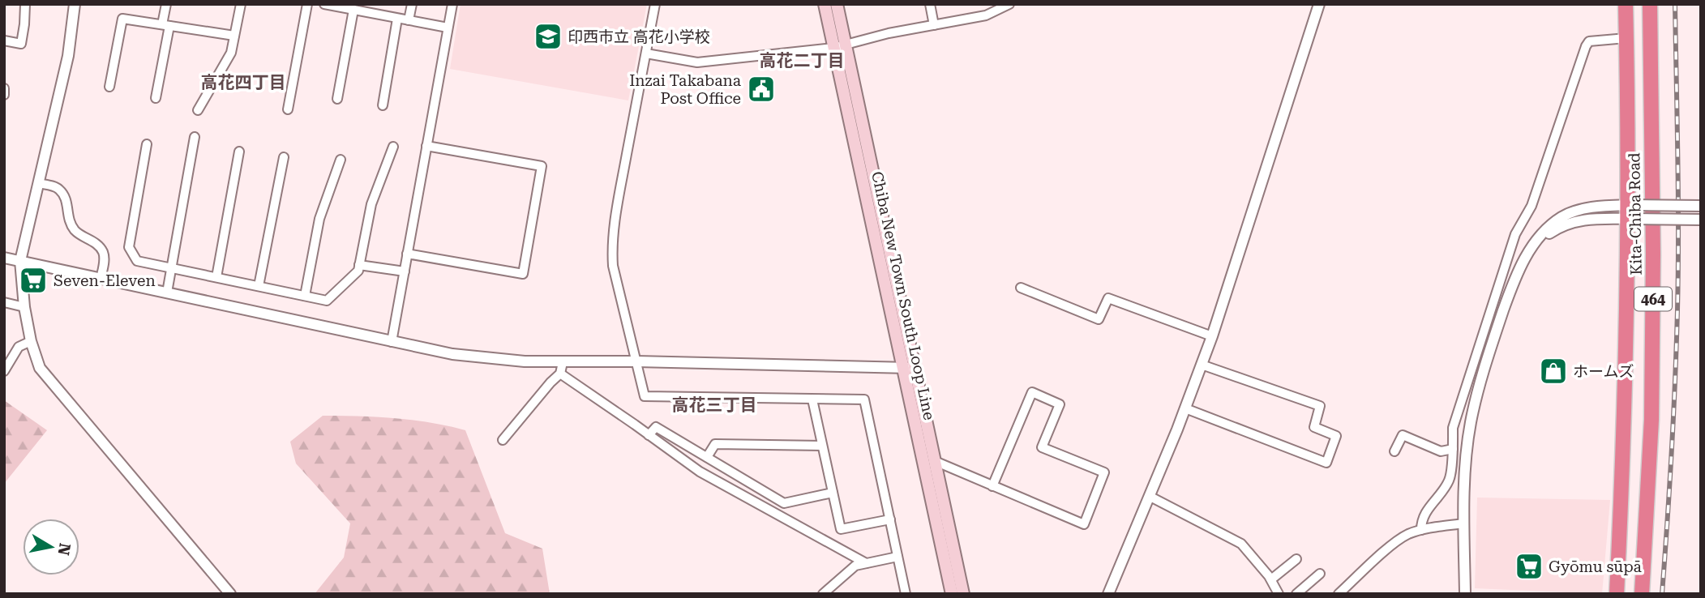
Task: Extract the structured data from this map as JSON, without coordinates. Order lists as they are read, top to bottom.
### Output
{
  "streets": {
    "highway": ["Kita-Chiba Road", "464"],
    "main road": ["Chiba New Town South Loop Line"]
  },
  "districts": ["高花二丁目", "高花四丁目", "高花三丁目"],
  "places": {
    "school or university": ["印西市立 高花小学校"],
    "public building": ["Inzai Takabana Post Office"],
    "supermarket": ["Seven-Eleven", "Gyōmu sūpā"],
    "shop": ["ホームズ"]
  },
  "north": "right"
}
